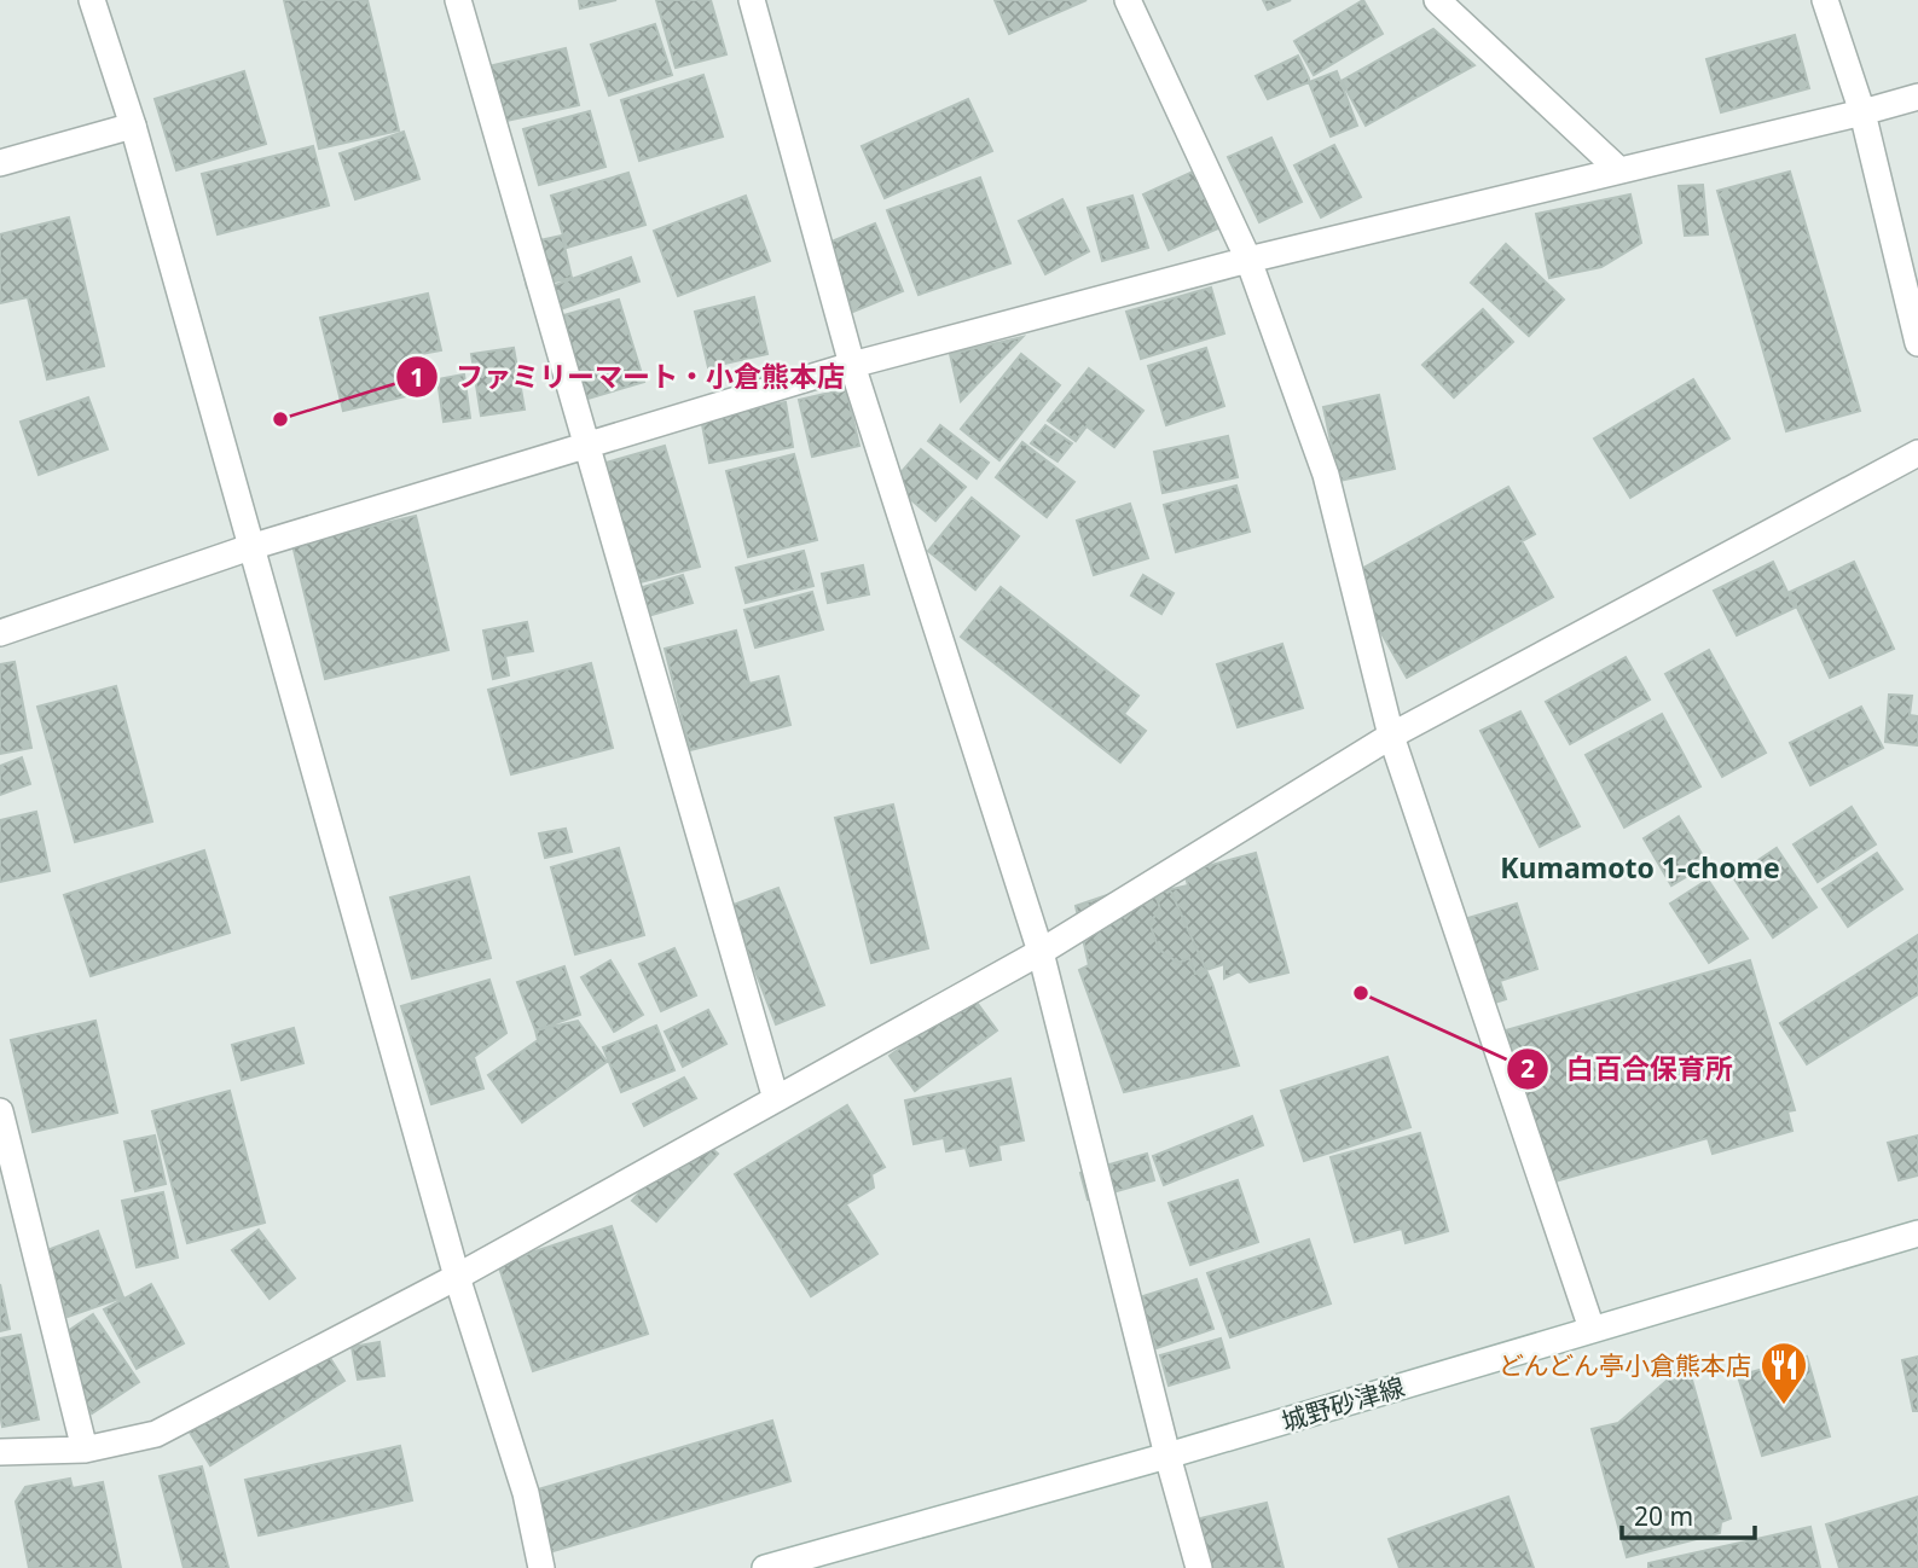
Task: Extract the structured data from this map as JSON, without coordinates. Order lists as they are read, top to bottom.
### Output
{
  "streets": {
    "street": ["城野砂津線"]
  },
  "districts": ["Kumamoto 1-chome"],
  "places": {
    "other": ["ファミリーマート・小倉熊本店", "白百合保育所"],
    "restaurant": ["どんどん亭小倉熊本店"]
  },
  "scale_bar": "20 m"
}
